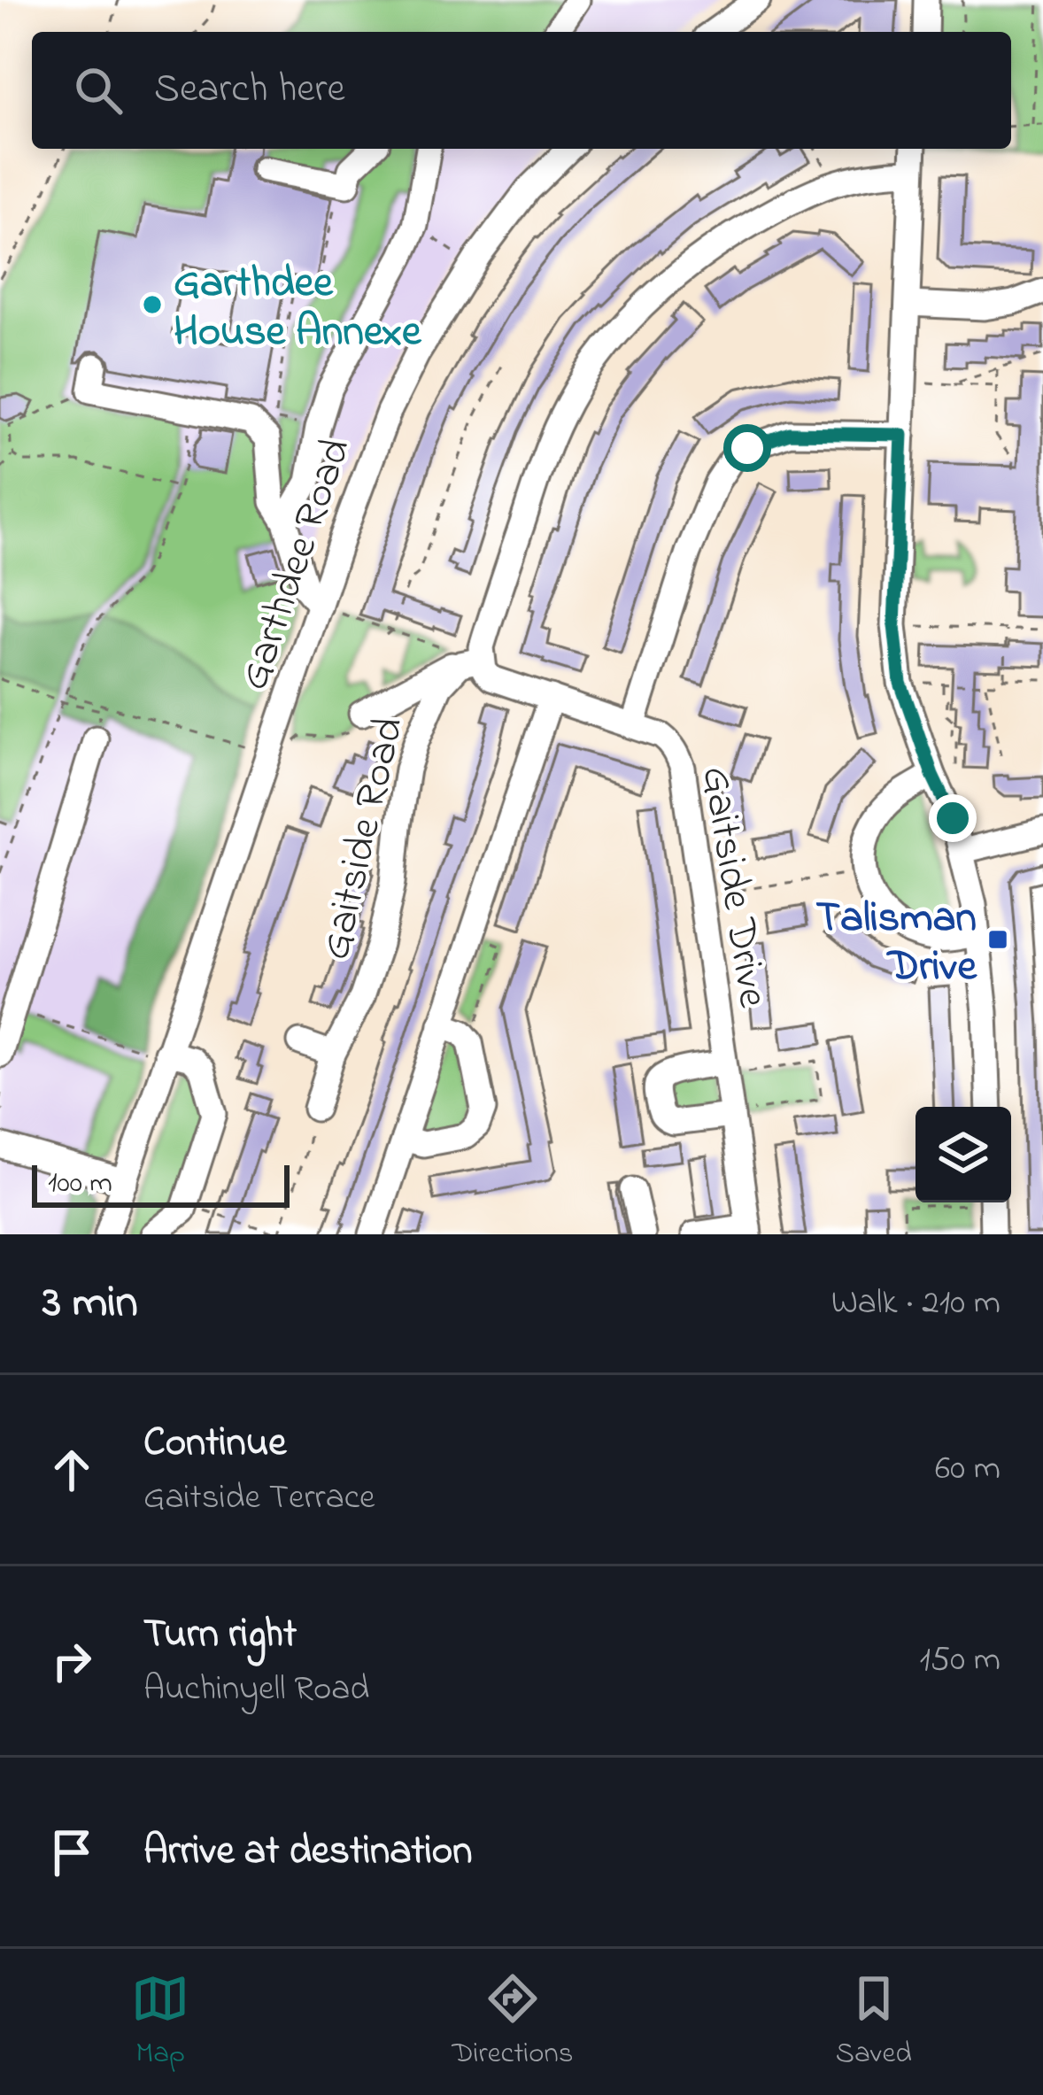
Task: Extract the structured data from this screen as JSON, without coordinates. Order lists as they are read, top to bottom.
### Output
{
  "streets": {
    "street": ["Garthdee Road", "Gaitside Road", "Gaitside Drive"]
  },
  "crossings": [
    ["Gaitside Road", "Gaitside Drive"]
  ],
  "places": {
    "other": ["Garthdee House Annexe"],
    "transit": ["Talisman Drive"]
  },
  "scale_bar": "100 m",
  "page": {
    "search": "Search here",
    "scale": "100 m",
    "heading": ["3 min", "Walk · 210 m"],
    "list": [
      ["Continue", "Gaitside Terrace", "60 m"],
      ["Turn right", "Auchinyell Road", "150 m"],
      "Arrive at destination"
    ],
    "nav": ["Map", "Directions", "Saved"]
  }
}
